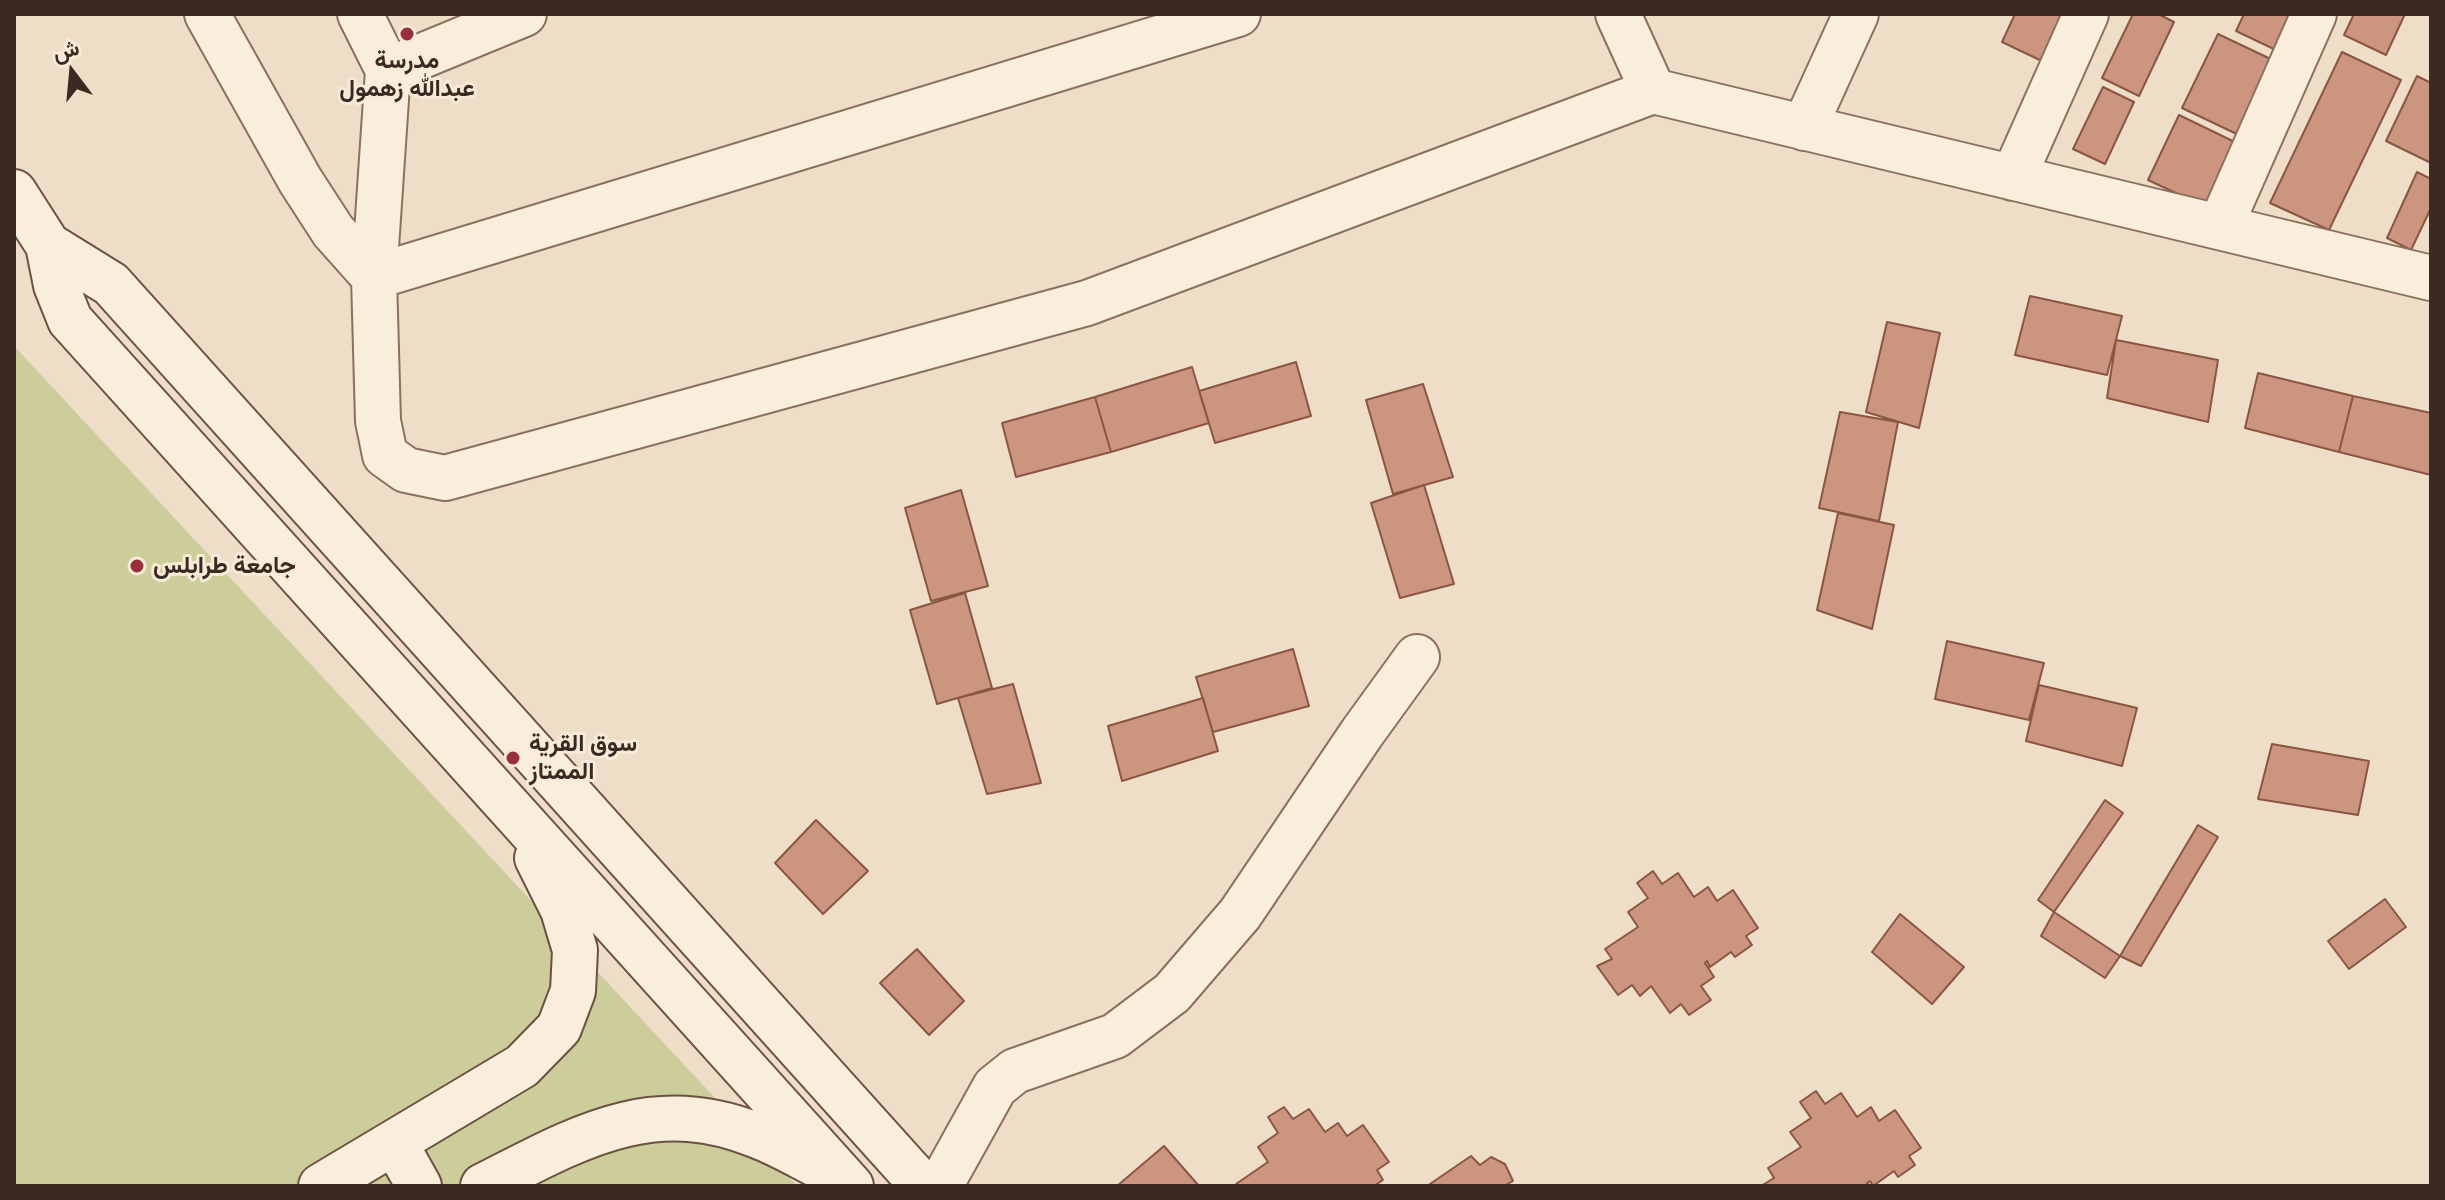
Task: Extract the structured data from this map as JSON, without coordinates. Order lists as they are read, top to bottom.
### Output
{
  "places": ["مدرسة عبدالله زهمول", "جامعة طرابلس", "سوق القرية الممتاز"],
  "north": "top"
}
